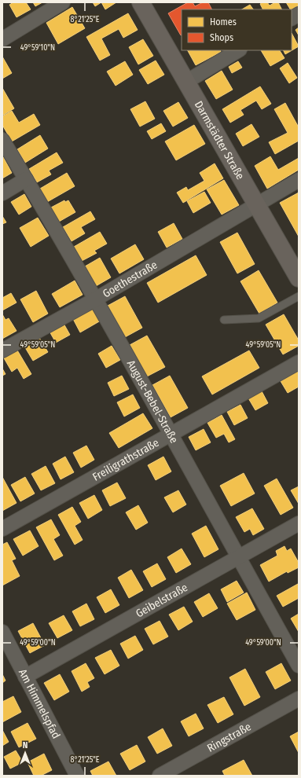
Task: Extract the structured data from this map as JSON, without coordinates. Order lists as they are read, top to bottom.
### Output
{
  "streets": {
    "main road": ["Darmstädter Straße"],
    "street": [
      "Goethestraße",
      "August-Bebel-Straße",
      "Freiligrathstraße",
      "Geibelstraße",
      "Am Himmelspfad",
      "Ringstraße"
    ]
  },
  "crossings": [
    ["Darmstädter Straße", "Goethestraße"],
    ["Goethestraße", "August-Bebel-Straße"],
    ["August-Bebel-Straße", "Freiligrathstraße"],
    ["August-Bebel-Straße", "Geibelstraße"],
    ["Geibelstraße", "Am Himmelspfad"]
  ],
  "legend": ["Homes", "Shops"],
  "north": "top",
  "coordinates": [
    "8°21'25\"E",
    "49°59'10\"N",
    "49°59'05\"N",
    "49°59'00\"N"
  ]
}
